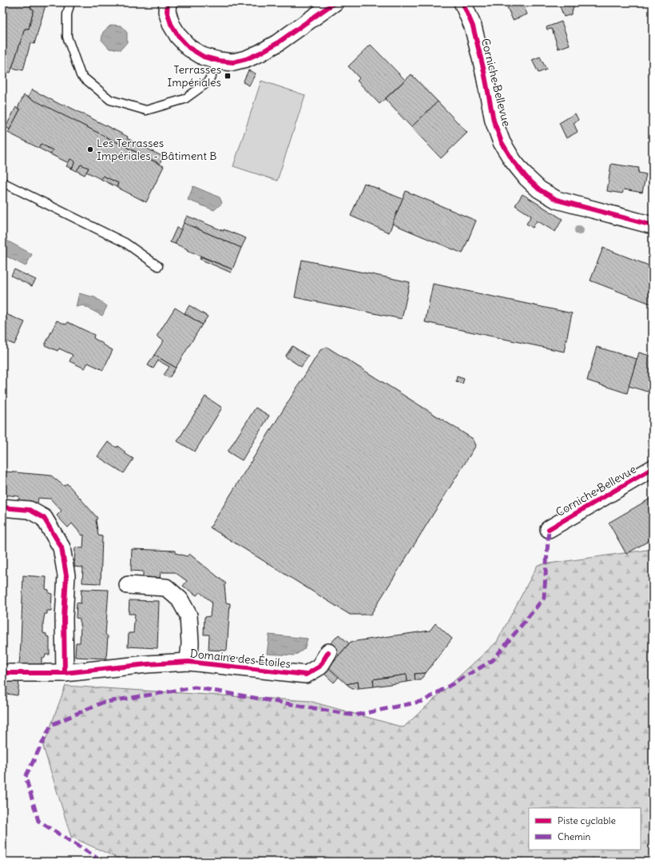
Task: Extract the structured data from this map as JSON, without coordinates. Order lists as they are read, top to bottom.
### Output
{
  "streets": {
    "street": ["Corniche Bellevue", "Domaine des Étoiles"]
  },
  "places": {
    "transit": ["Terrasses Impériales"],
    "other": ["Les Terrasses Impériales - Bâtiment B"]
  },
  "legend": ["Piste cyclable", "Chemin"]
}
